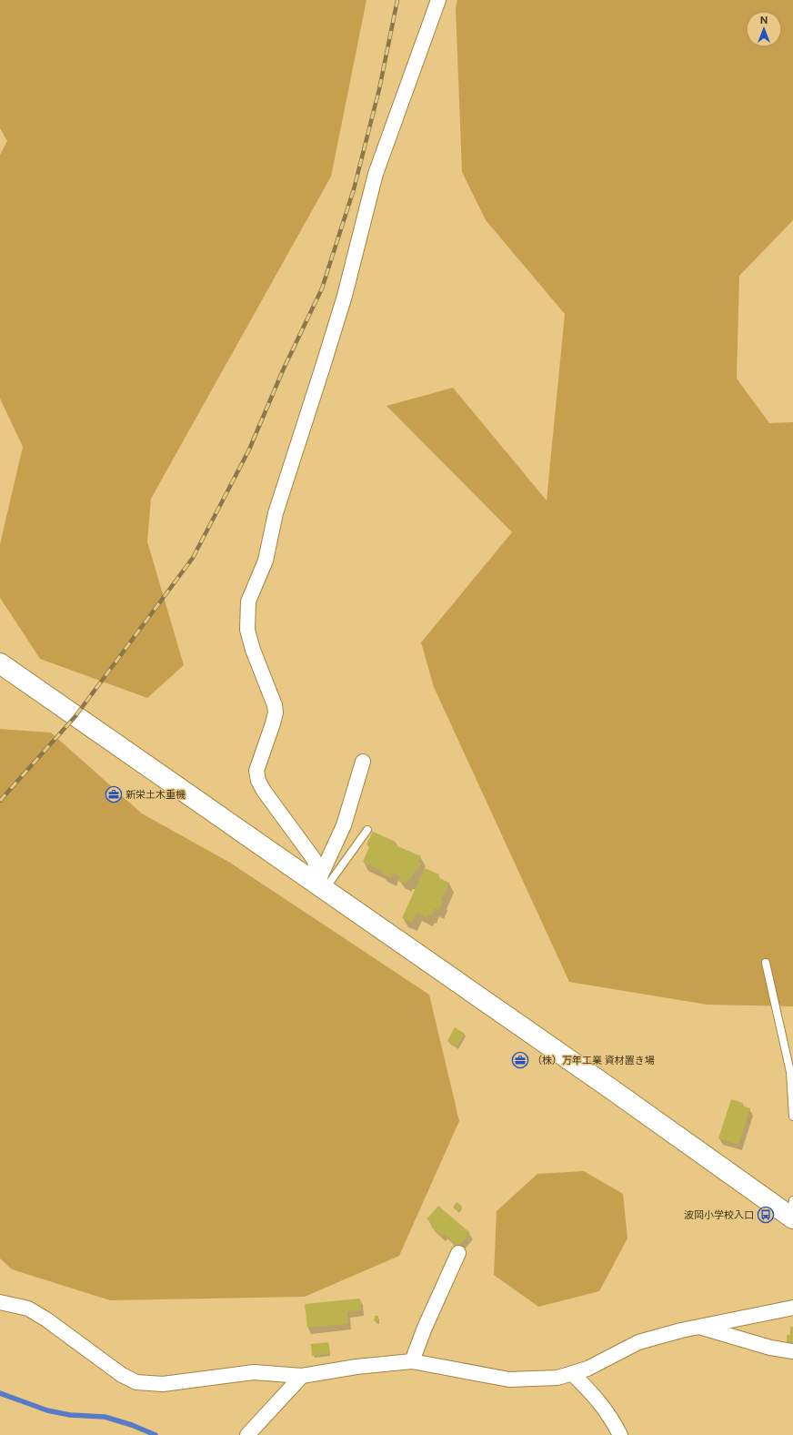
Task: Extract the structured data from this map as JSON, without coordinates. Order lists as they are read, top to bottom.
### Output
{
  "places": {
    "office": ["新栄土木重機", "（株）万年工業 資材置き場"],
    "bus stop": ["波岡小学校入口"]
  },
  "north": "top"
}
